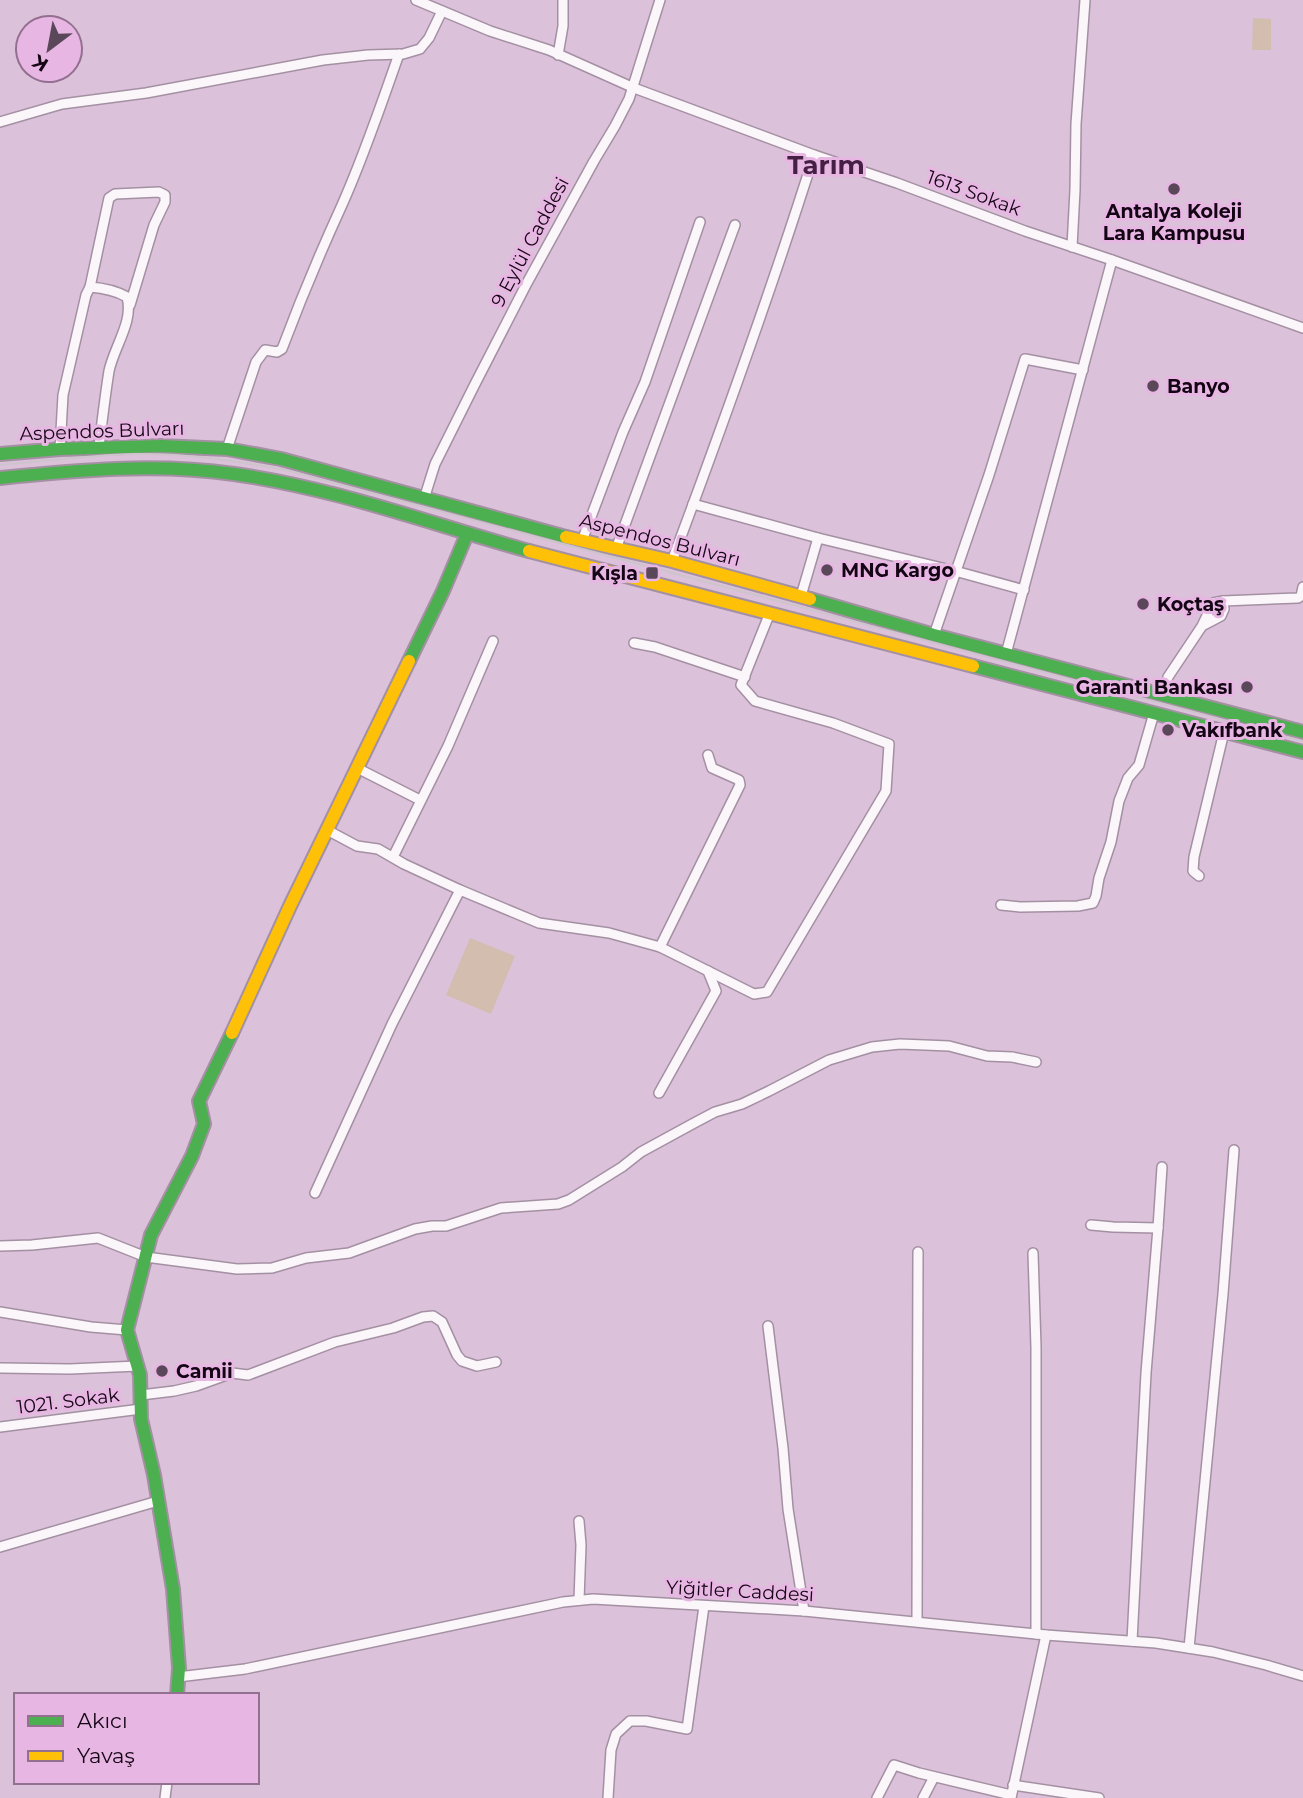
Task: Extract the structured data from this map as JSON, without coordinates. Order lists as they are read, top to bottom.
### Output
{
  "streets": {
    "main road": ["Aspendos Bulvarı"],
    "street": [
      "1613 Sokak",
      "9 Eylül Caddesi",
      "1021. Sokak",
      "Yiğitler Caddesi"
    ]
  },
  "crossings": [
    ["1613 Sokak", "9 Eylül Caddesi"],
    ["9 Eylül Caddesi", "Aspendos Bulvarı"]
  ],
  "districts": ["Tarım"],
  "places": {
    "other": [
      "Antalya Koleji Lara Kampusu",
      "Banyo",
      "MNG Kargo",
      "Koçtaş",
      "Garanti Bankası",
      "Vakıfbank",
      "Camii"
    ],
    "transit": ["Kışla"]
  },
  "legend": ["Akıcı", "Yavaş"],
  "north": "bottom left"
}
